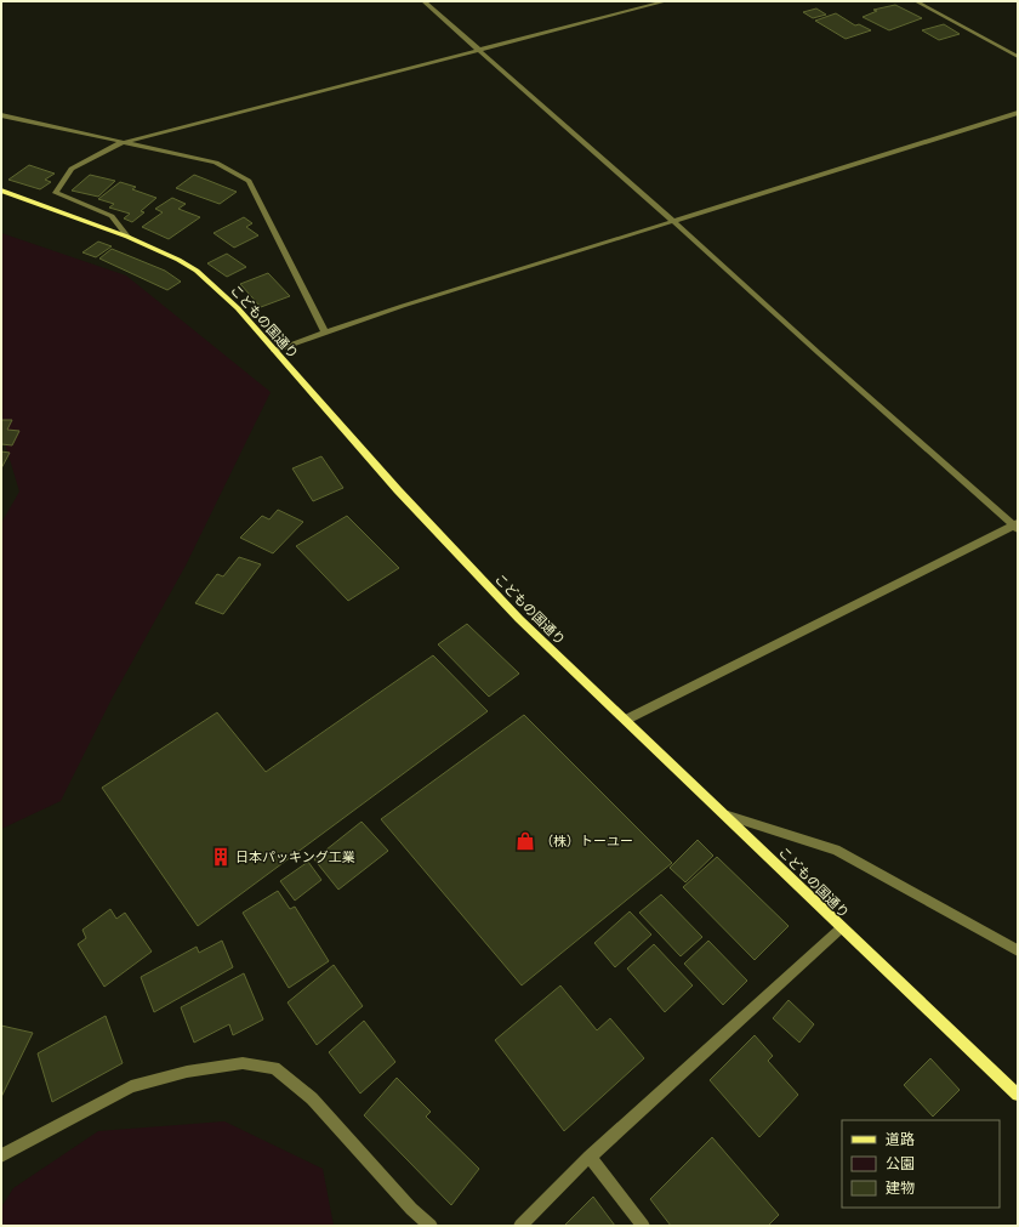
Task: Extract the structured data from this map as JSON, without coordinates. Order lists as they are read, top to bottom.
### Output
{
  "streets": {
    "main road": ["こどもの国通り"]
  },
  "places": {
    "shop": ["（株）トーユー"],
    "building": ["日本パッキング工業"]
  },
  "legend": ["道路", "公園", "建物"]
}
